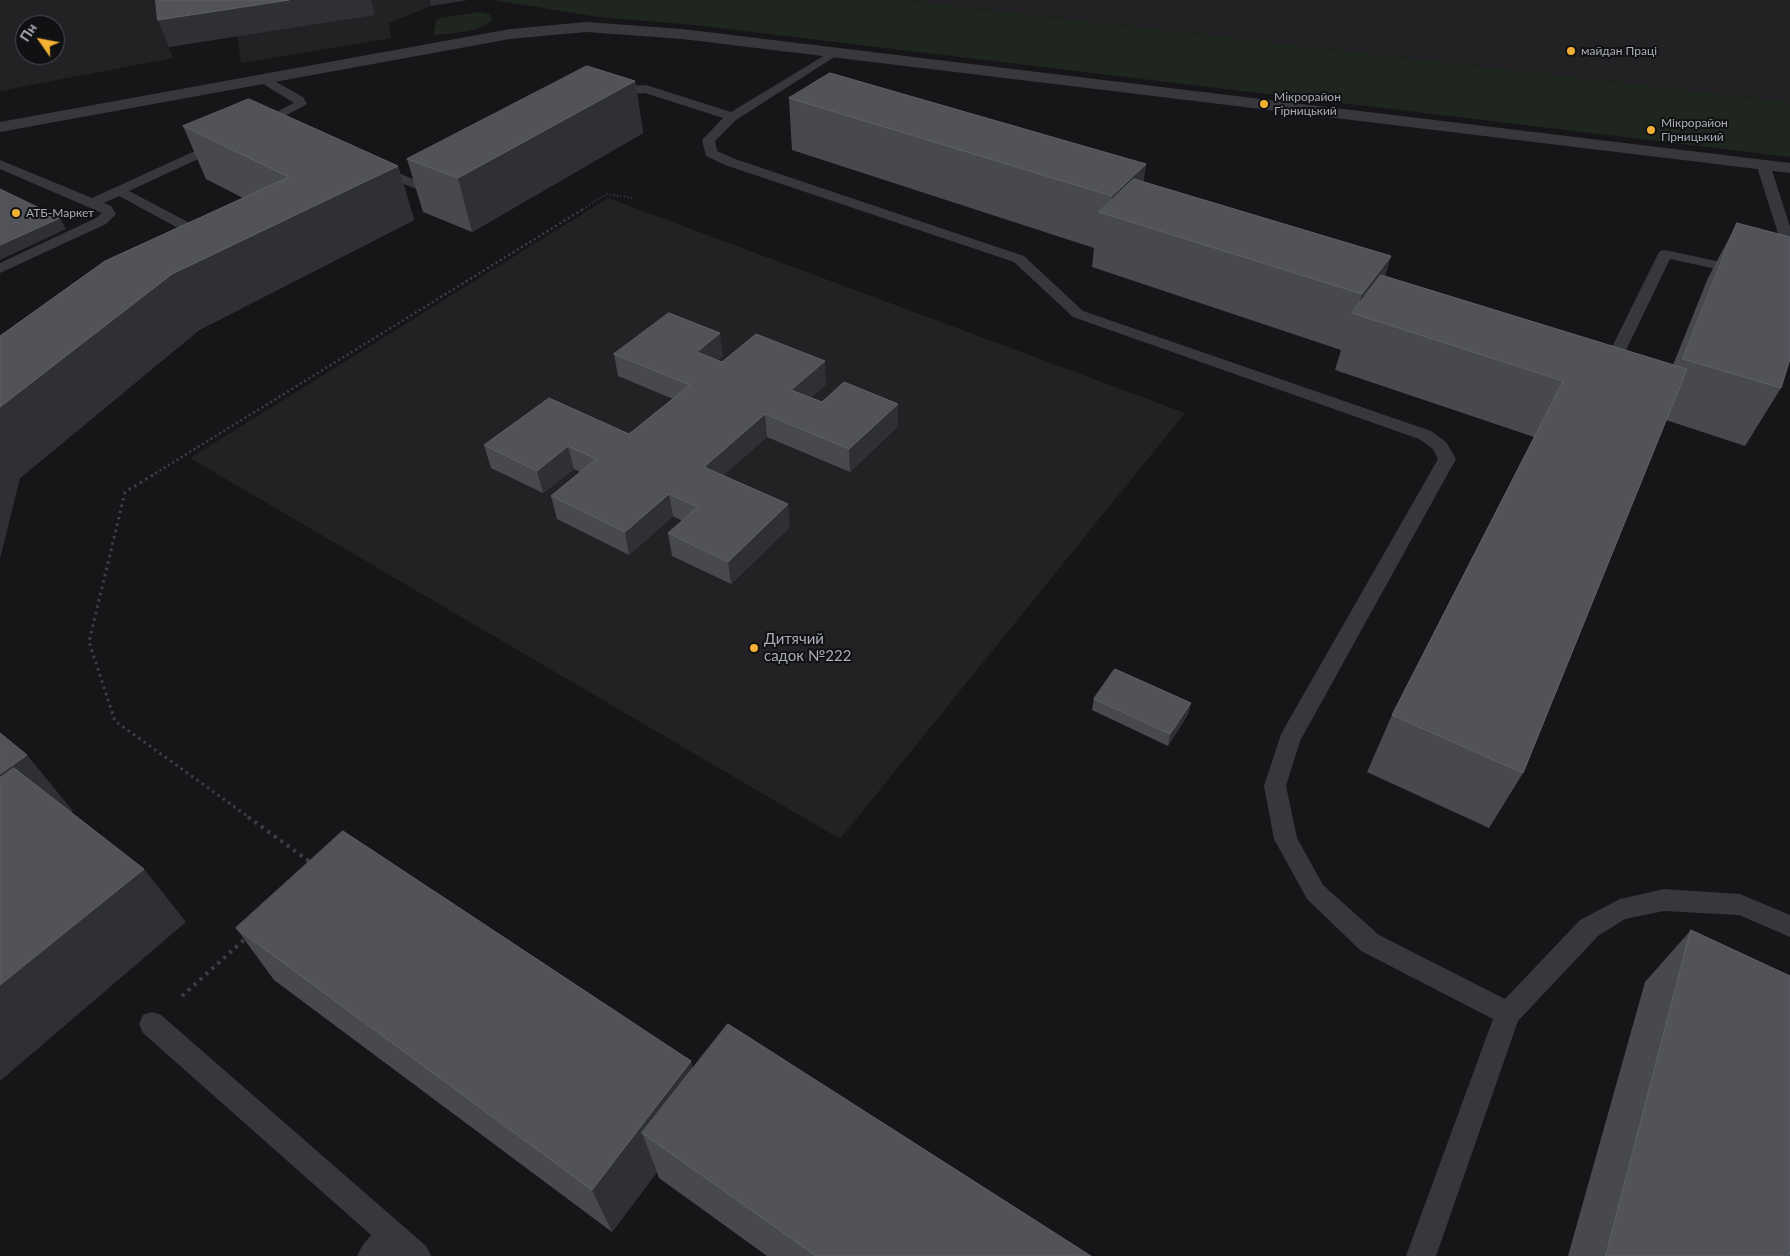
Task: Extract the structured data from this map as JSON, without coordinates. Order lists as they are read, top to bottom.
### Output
{
  "places": [
    "майдан Праці",
    "Мiкрорайон Гiрницький",
    "Мікрорайон Гірницький",
    "АТБ-Маркет",
    "Дитячий садок №222"
  ],
  "north": "top left"
}
